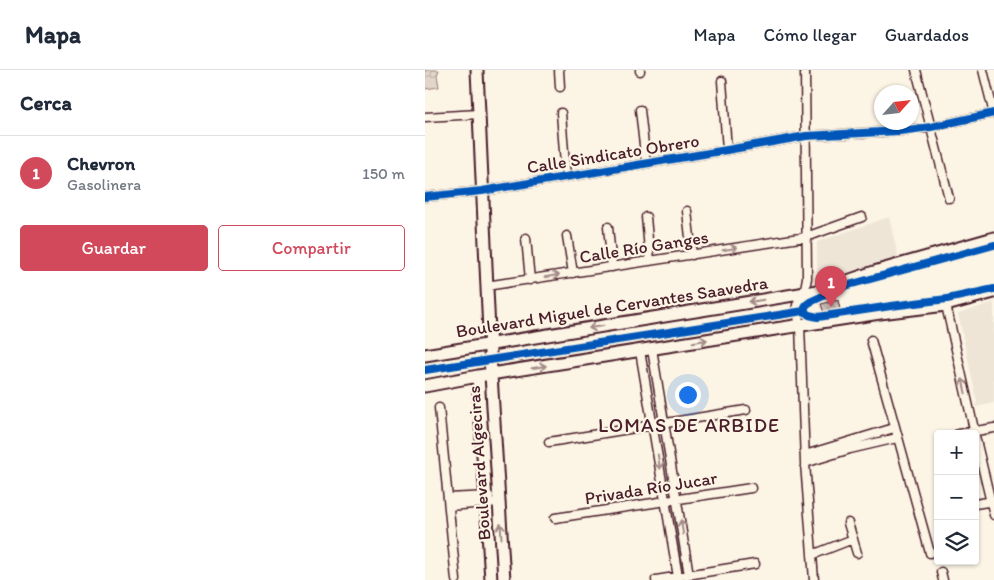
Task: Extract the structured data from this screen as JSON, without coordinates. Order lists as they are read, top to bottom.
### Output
{
  "streets": {
    "main road": ["Boulevard Miguel de Cervantes Saavedra", "Boulevard Algeciras"],
    "street": ["Calle Sindicato Obrero", "Calle Río Ganges", "Privada Río Jucar"]
  },
  "crossings": [
    ["Calle Sindicato Obrero", "Boulevard Algeciras"],
    ["Calle Río Ganges", "Boulevard Algeciras"],
    ["Boulevard Miguel de Cervantes Saavedra", "Boulevard Algeciras"]
  ],
  "one_way": ["Calle Río Ganges"],
  "districts": ["LOMAS DE ARBIDE"],
  "north": "top right",
  "page": {
    "header": "Mapa",
    "nav": ["Mapa", "Cómo llegar", "Guardados"],
    "heading": "Cerca",
    "list": [
      {
        "mark": "1",
        "name": "Chevron",
        "note": "Gasolinera",
        "value": "150 m"
      }
    ],
    "buttons": ["Guardar", "Compartir"],
    "pins": "1",
    "map_buttons": ["+", "−"]
  }
}
